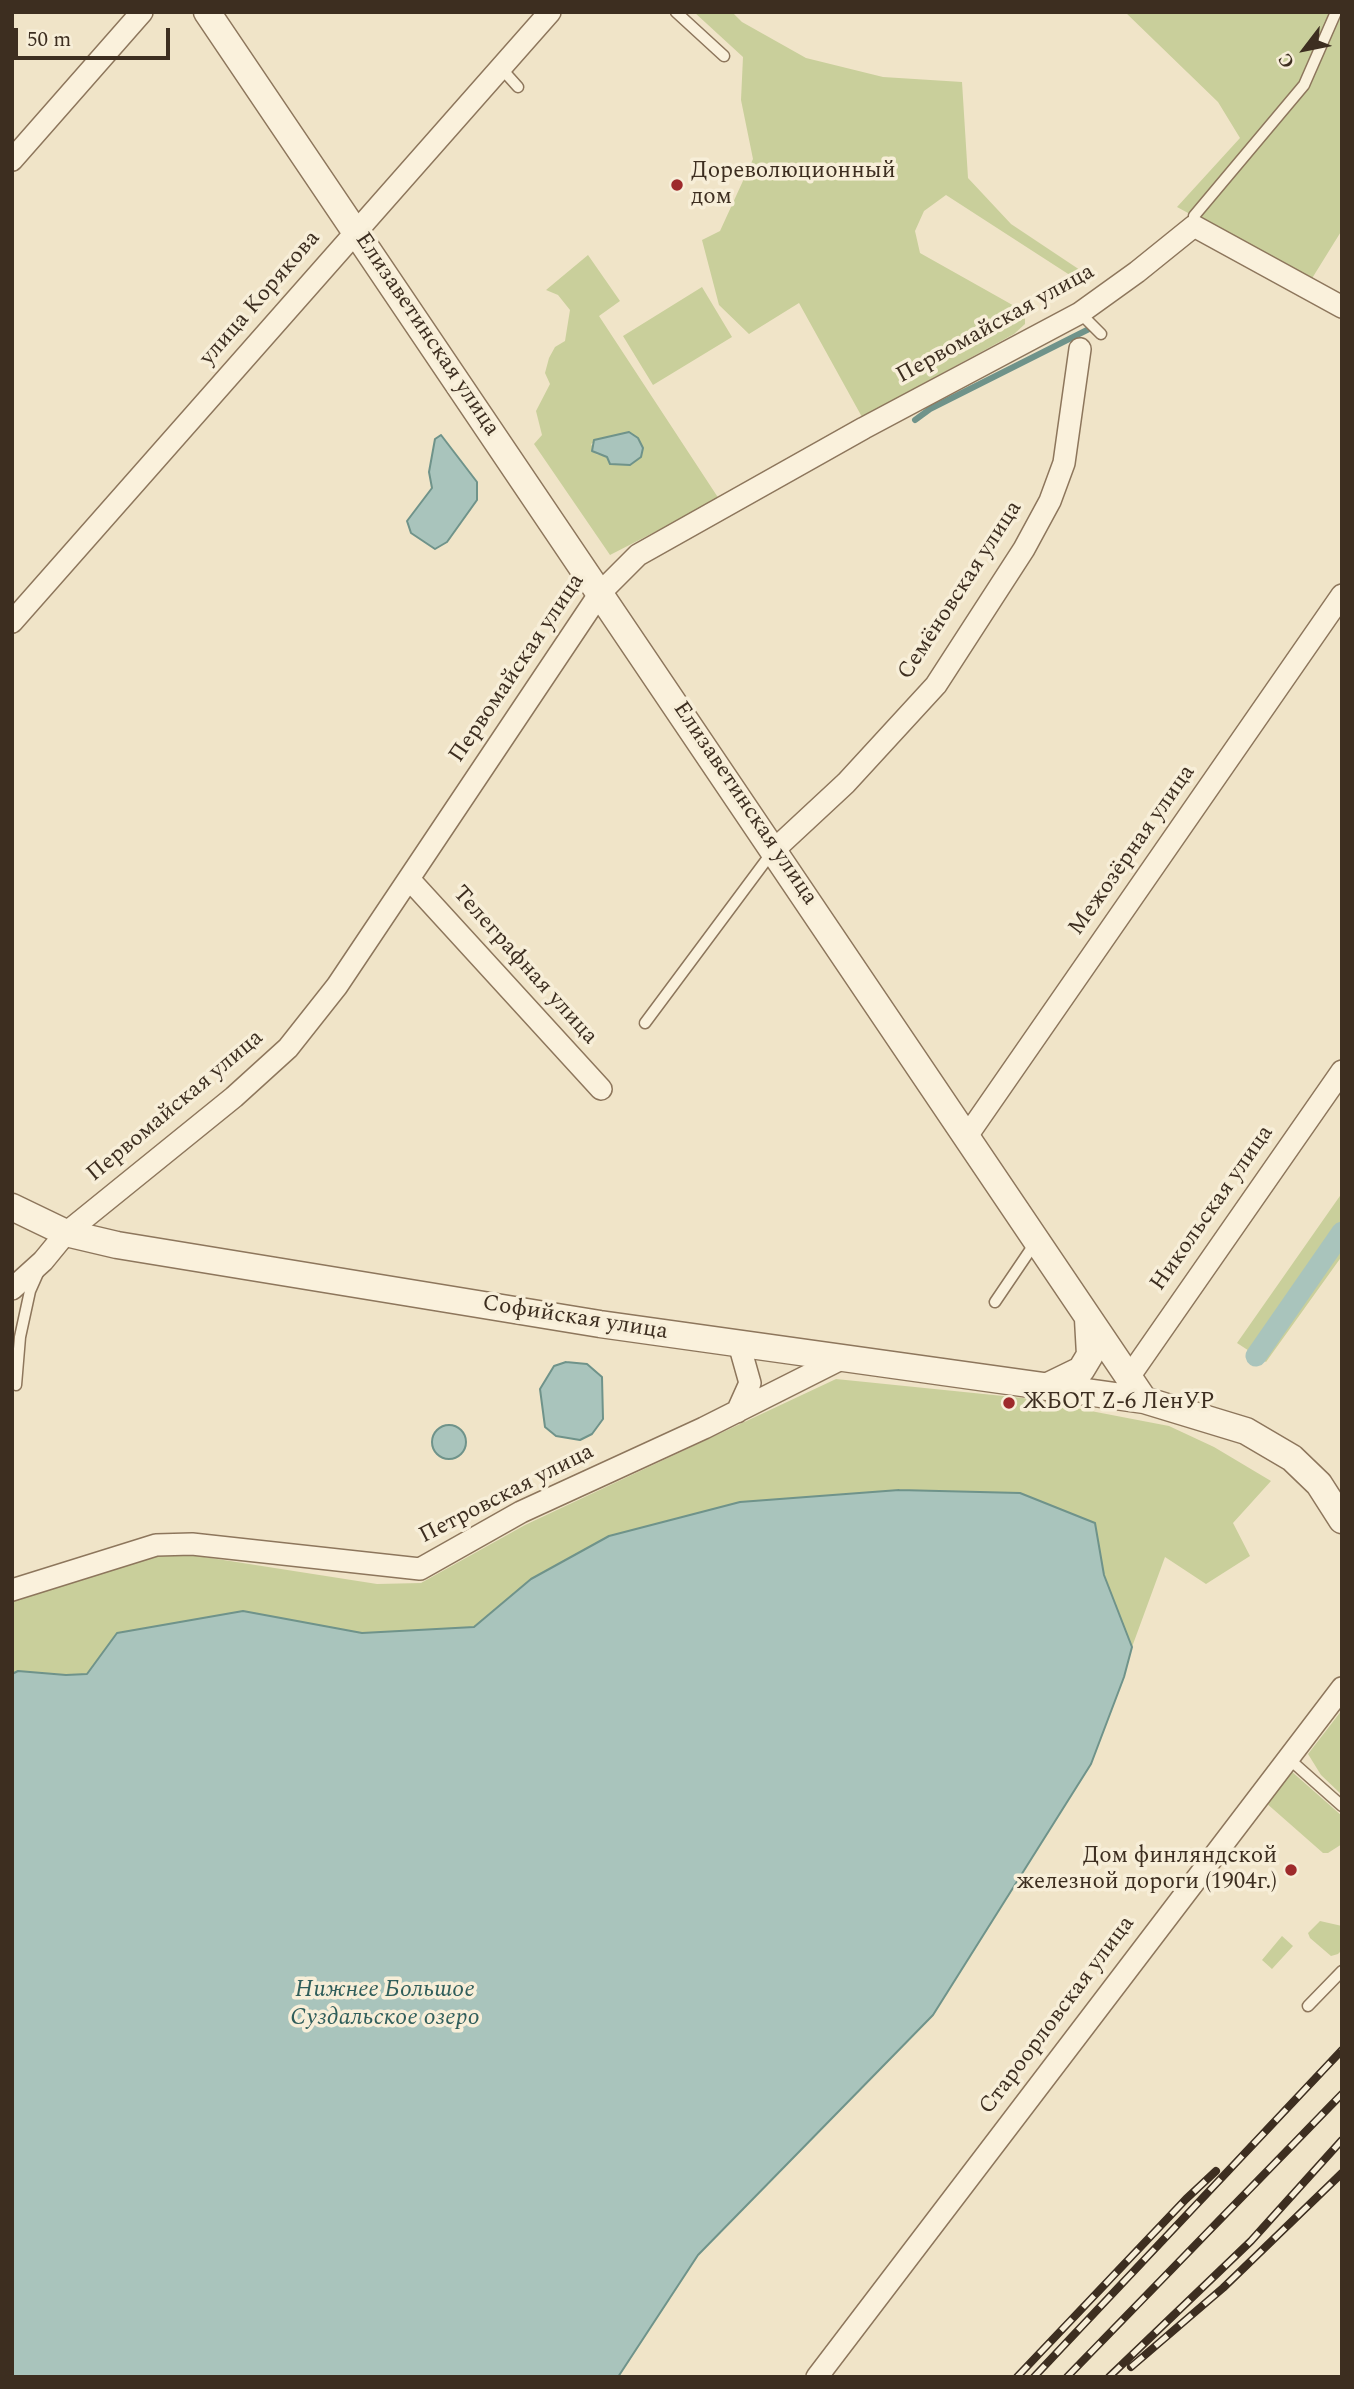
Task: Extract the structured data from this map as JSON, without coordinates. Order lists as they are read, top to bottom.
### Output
{
  "streets": {
    "street": [
      "улица Корякова",
      "Первомайская улица",
      "Елизаветинская улица",
      "Семёновская улица",
      "Межозёрная улица",
      "Телеграфная улица",
      "Никольская улица",
      "Софийская улица",
      "Петровская улица",
      "Староорловская улица"
    ]
  },
  "crossings": [
    ["улица Корякова", "Елизаветинская улица"],
    ["Первомайская улица", "Елизаветинская улица"],
    ["Первомайская улица", "Телеграфная улица"],
    ["Первомайская улица", "Софийская улица"],
    ["Елизаветинская улица", "Семёновская улица"],
    ["Елизаветинская улица", "Межозёрная улица"],
    ["Елизаветинская улица", "Никольская улица"],
    ["Елизаветинская улица", "Софийская улица"],
    ["Софийская улица", "Петровская улица"]
  ],
  "water": ["Нижнее Большое Суздальское озеро"],
  "places": ["Дореволюционный дом", "ЖБОТ Z-6 ЛенУР", "Дом финляндской железной дороги (1904г.)"],
  "scale_bar": "50 m",
  "north": "bottom left"
}
